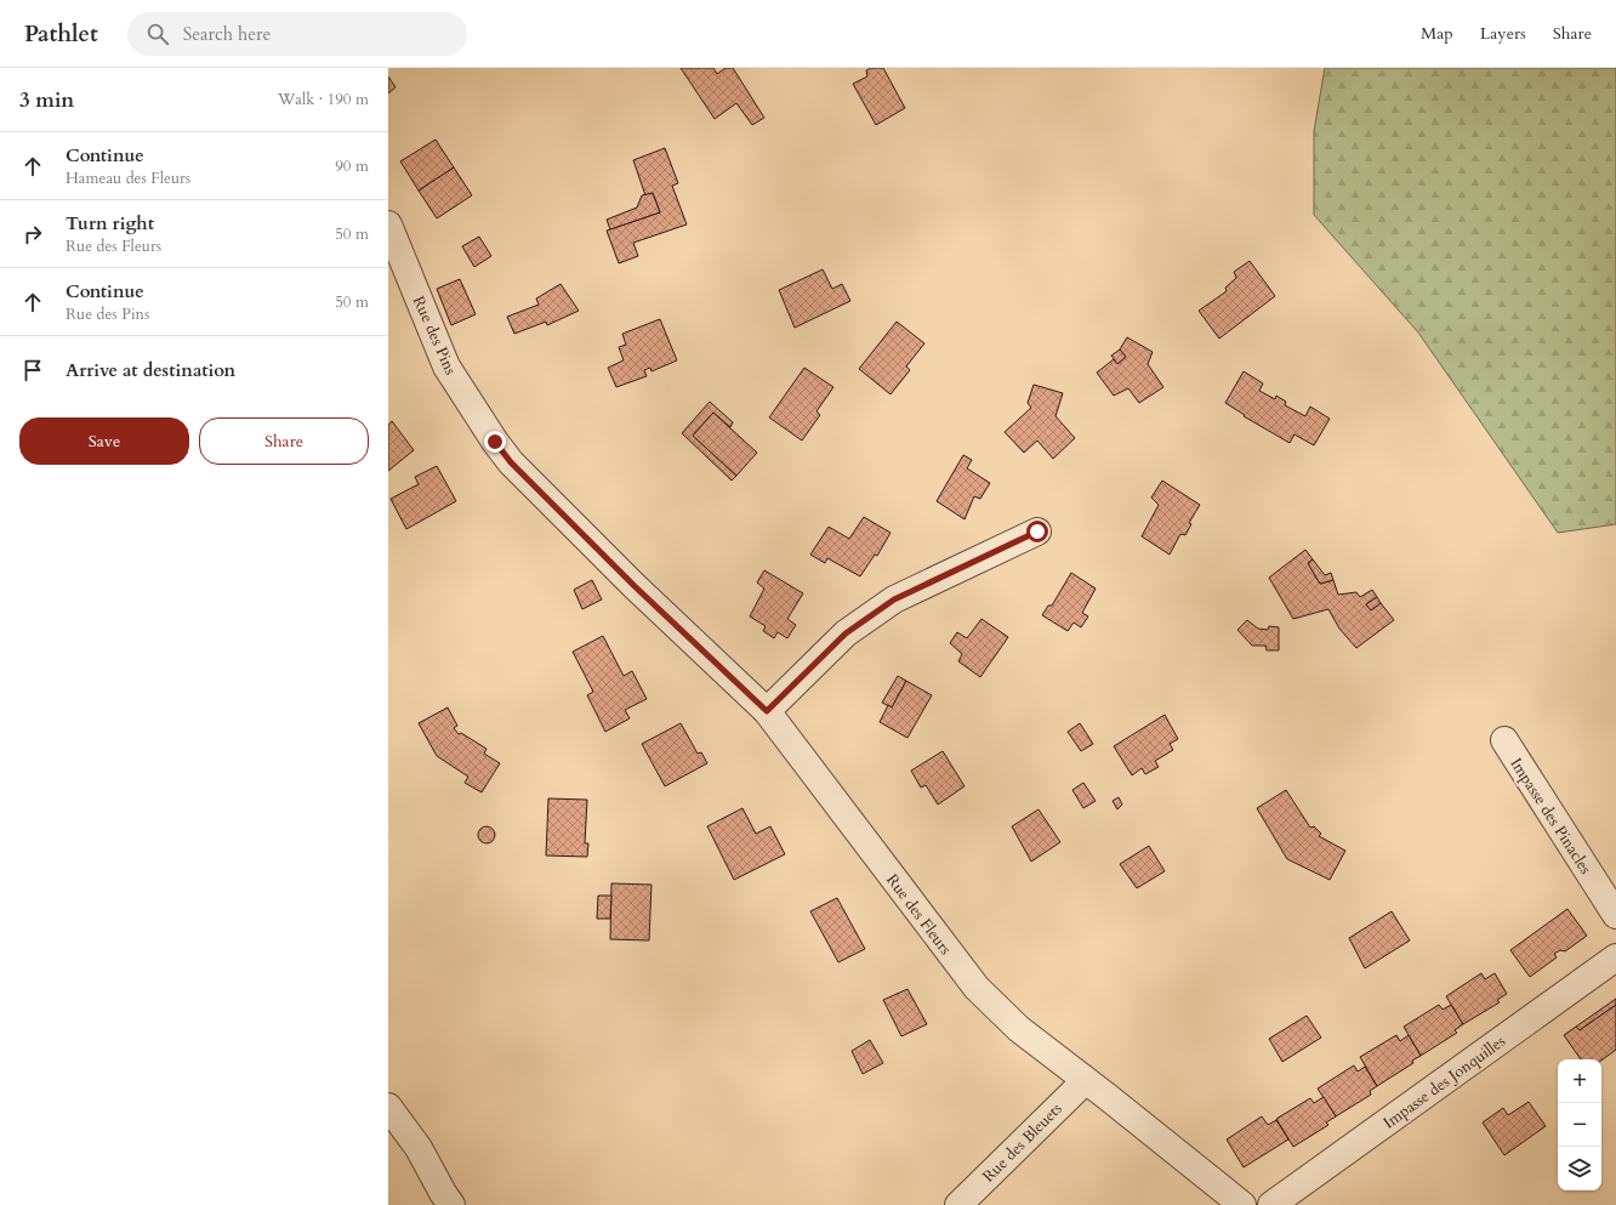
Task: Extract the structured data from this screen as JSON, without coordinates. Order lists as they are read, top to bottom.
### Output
{
  "streets": {
    "street": [
      "Rue des Pins",
      "Impasse des Pinacles",
      "Rue des Fleurs",
      "Impasse des Jonquilles",
      "Rue des Bleuets"
    ]
  },
  "crossings": [
    ["Rue des Pins", "Rue des Fleurs"],
    ["Rue des Fleurs", "Rue des Bleuets"]
  ],
  "page": {
    "header": "Pathlet",
    "search": "Search here",
    "nav": ["Map", "Layers", "Share"],
    "heading": ["3 min", "Walk · 190 m"],
    "list": [
      ["Continue", "Hameau des Fleurs", "90 m"],
      ["Turn right", "Rue des Fleurs", "50 m"],
      ["Continue", "Rue des Pins", "50 m"],
      "Arrive at destination"
    ],
    "buttons": ["Save", "Share"],
    "map_buttons": ["+", "−"]
  }
}
